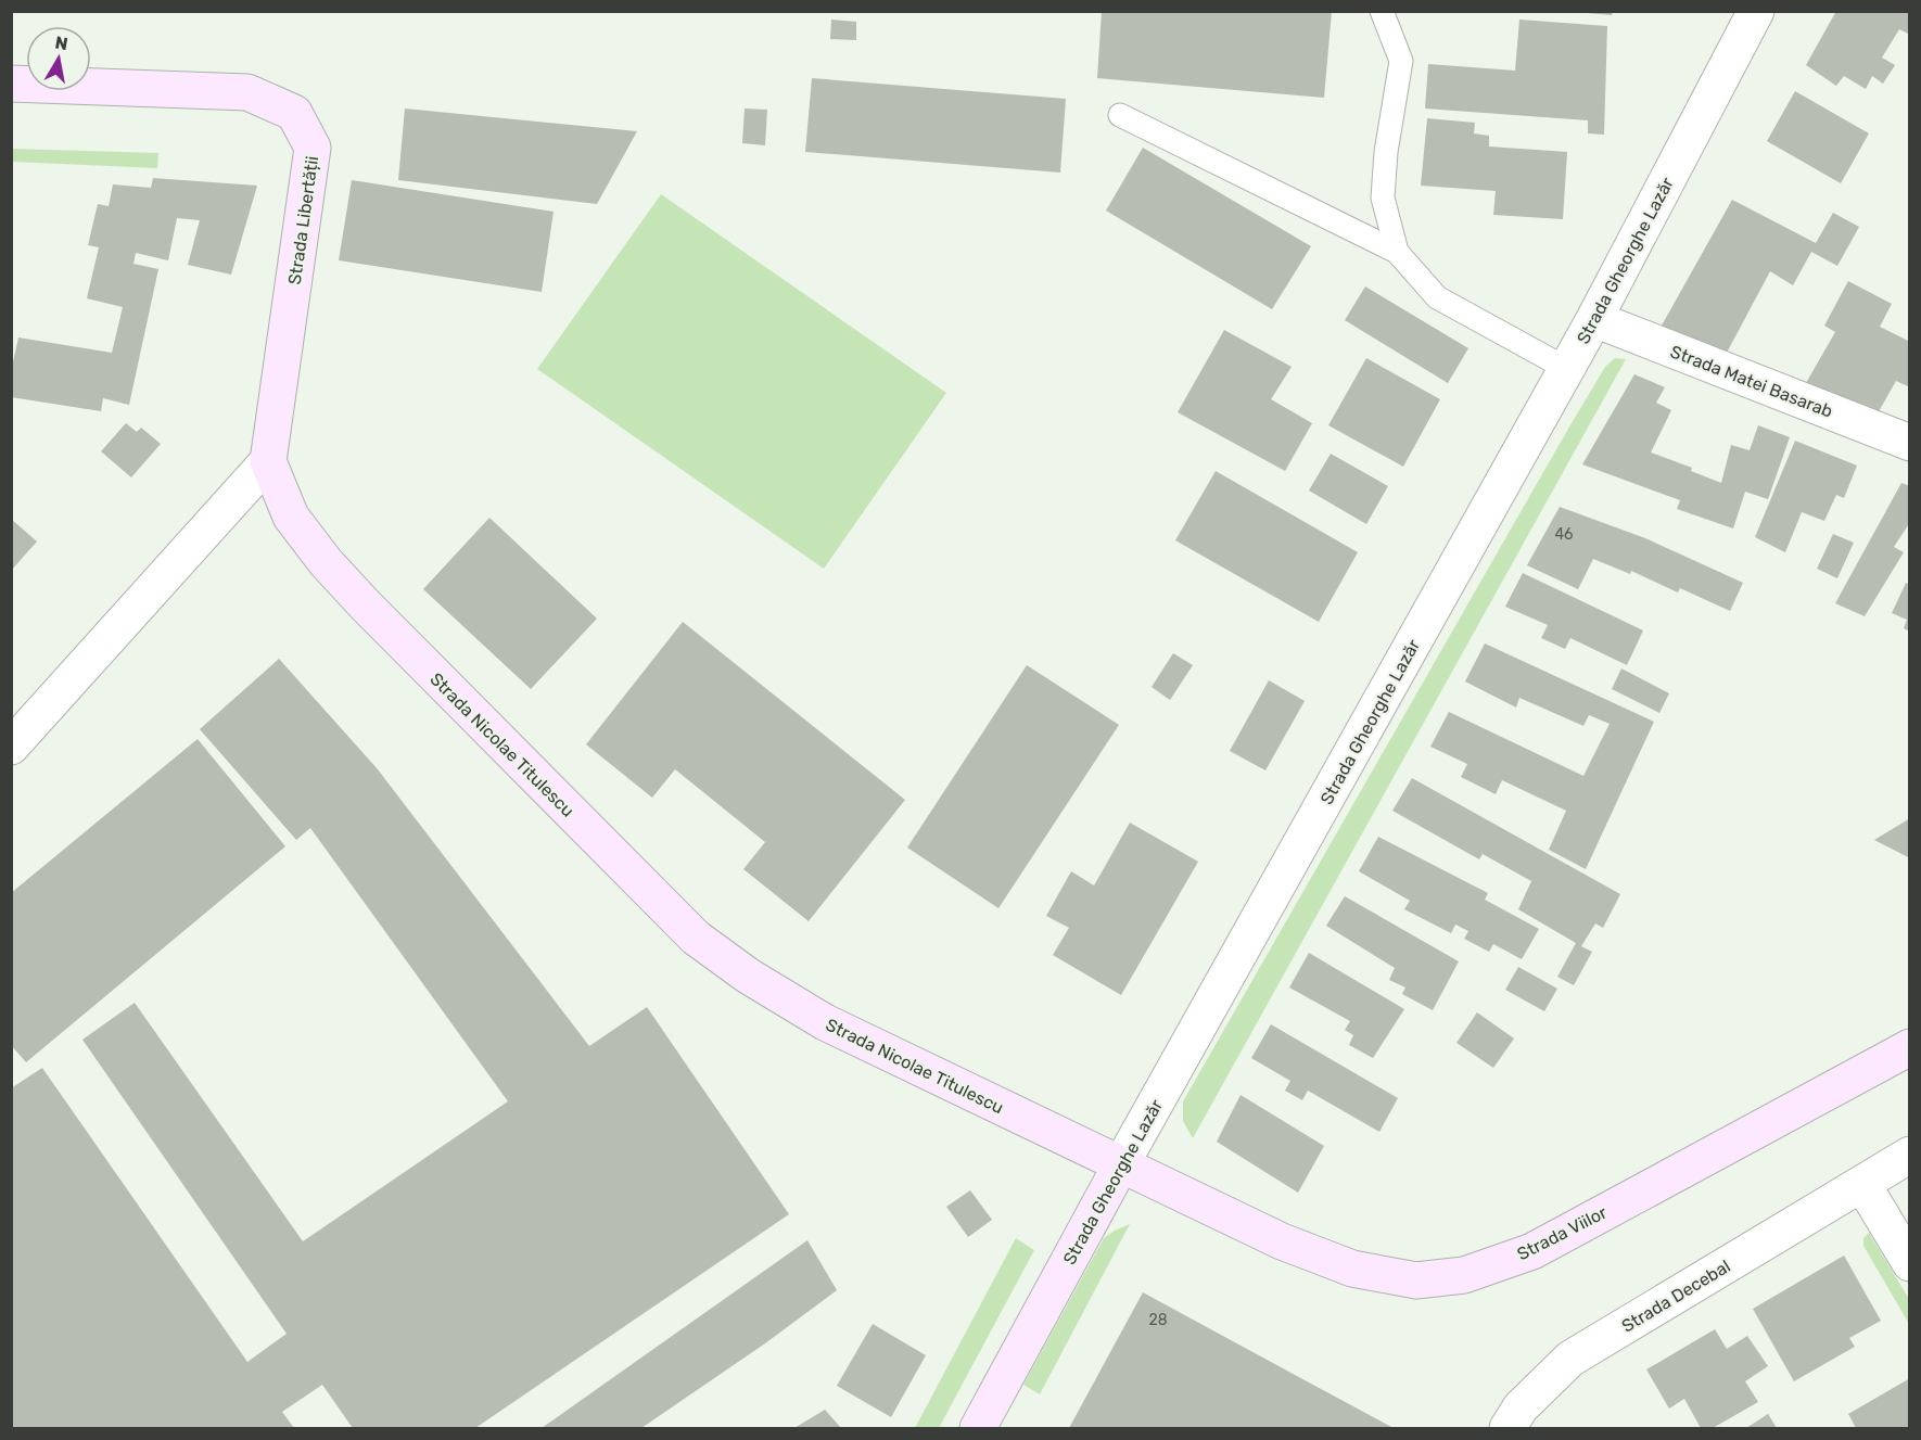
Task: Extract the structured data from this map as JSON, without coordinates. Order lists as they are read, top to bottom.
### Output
{
  "streets": {
    "street": [
      "Strada Libertății",
      "Strada Gheorghe Lazăr",
      "Strada Matei Basarab",
      "Strada Nicolae Titulescu",
      "Strada Viilor",
      "Strada Decebal"
    ]
  },
  "crossings": [
    ["Strada Libertății", "Strada Nicolae Titulescu"],
    ["Strada Gheorghe Lazăr", "Strada Matei Basarab"],
    ["Strada Gheorghe Lazăr", "Strada Nicolae Titulescu"],
    ["Strada Gheorghe Lazăr", "Strada Viilor"],
    ["Strada Nicolae Titulescu", "Strada Viilor"]
  ],
  "house_numbers": ["46", "28"],
  "north": "top"
}
